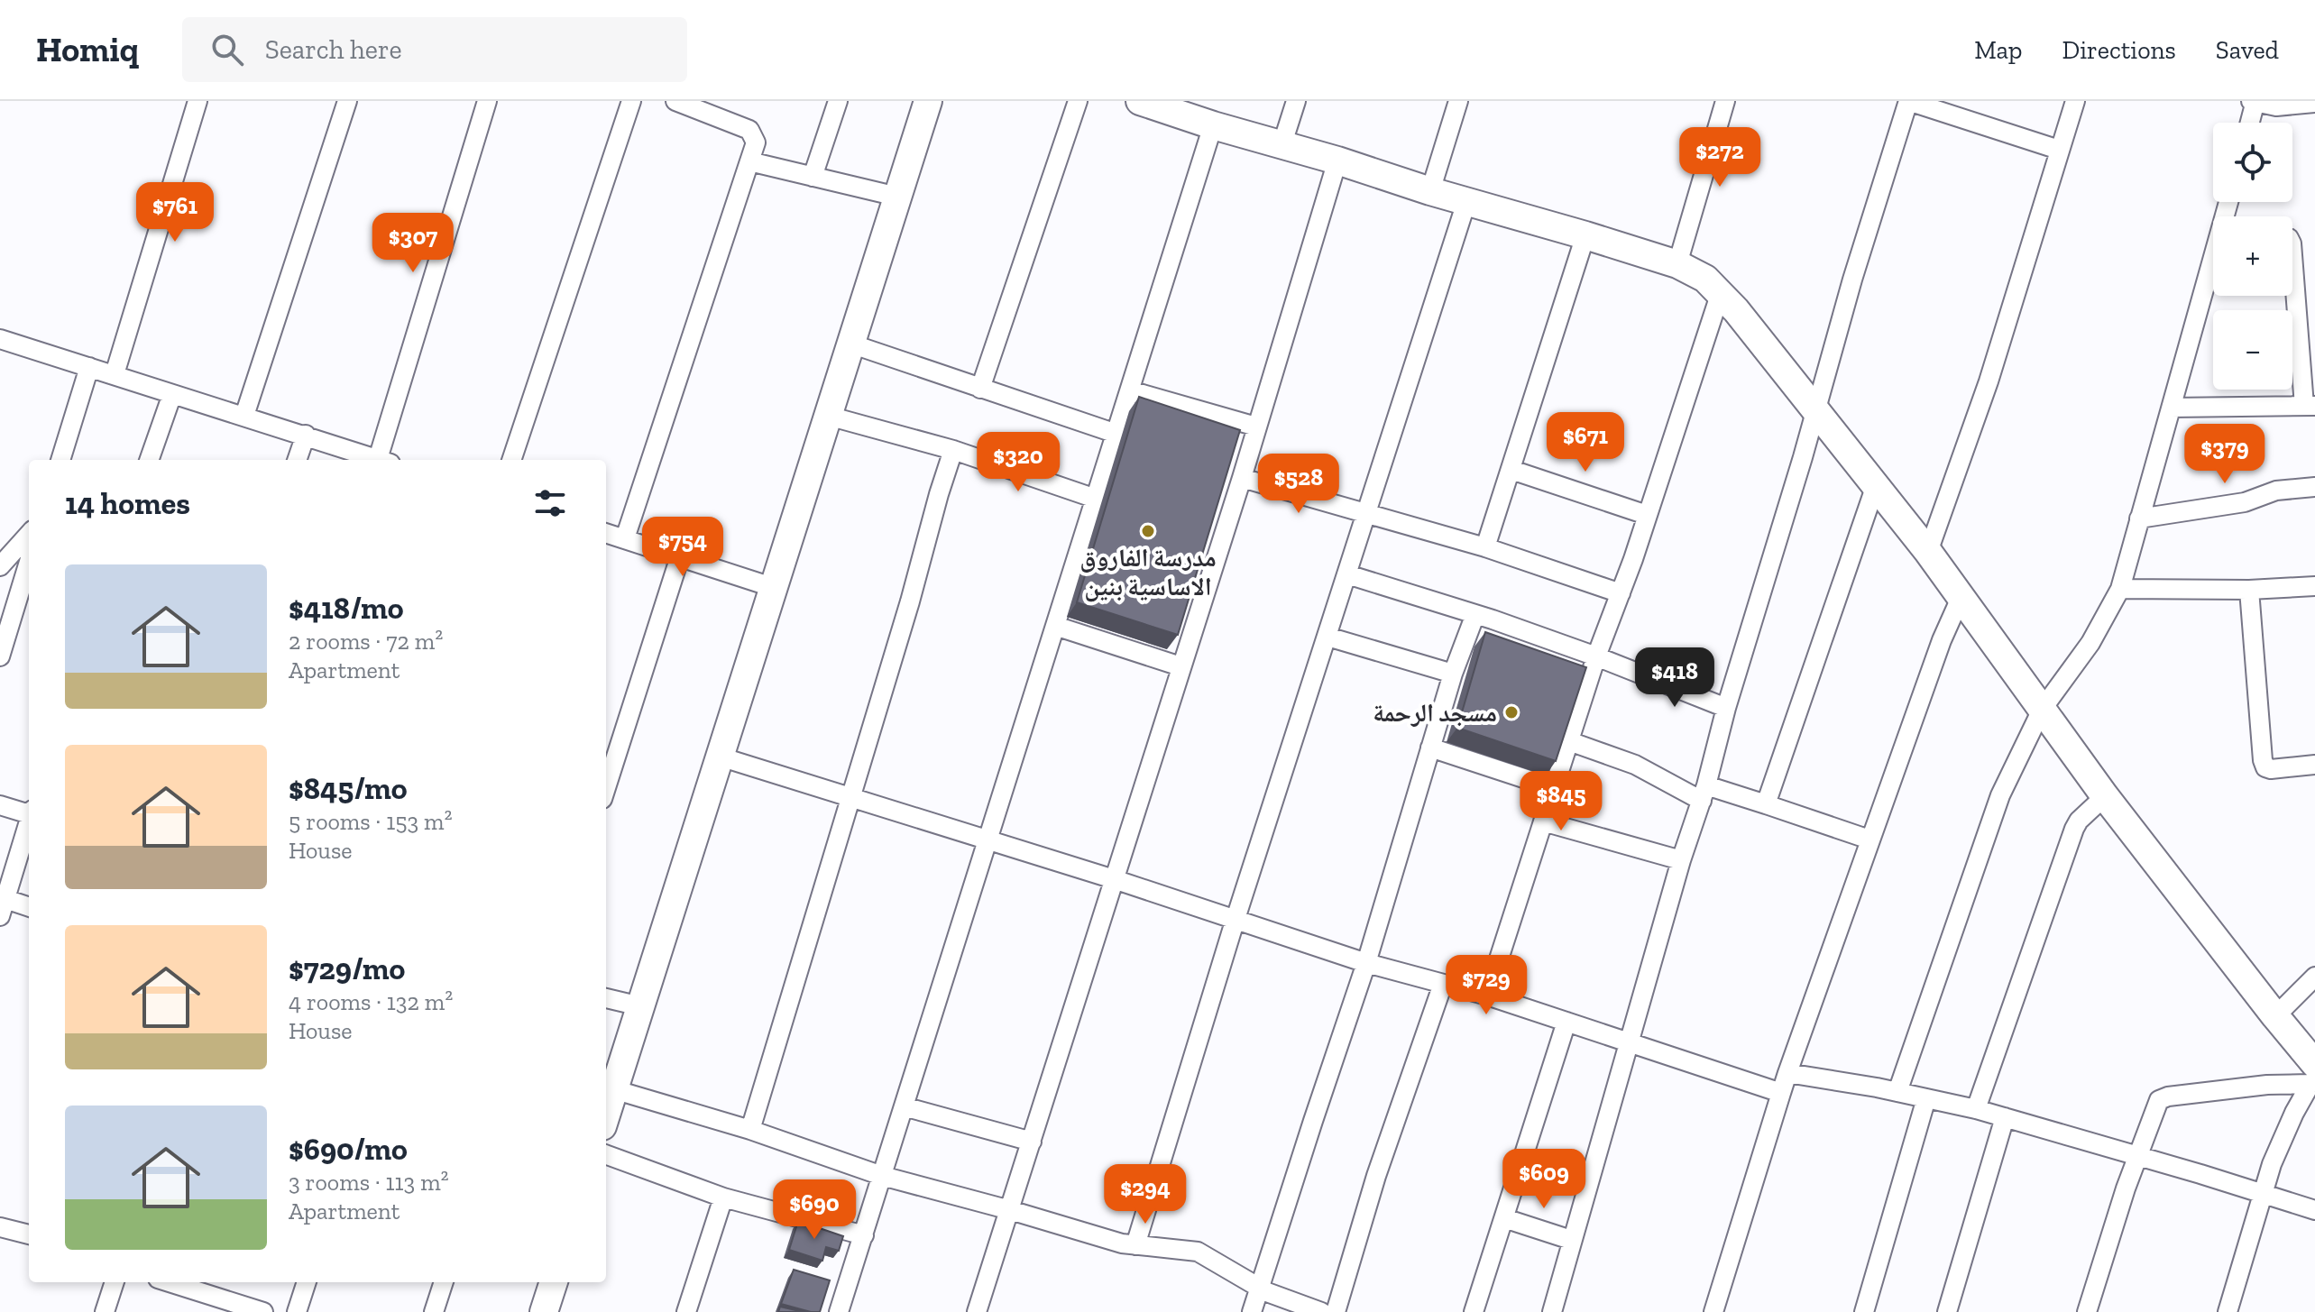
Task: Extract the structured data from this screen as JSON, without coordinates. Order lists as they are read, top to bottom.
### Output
{
  "places": ["مدرسة الفاروق الاساسية بنين", "مسجد الرحمة"],
  "page": {
    "header": "Homiq",
    "search": "Search here",
    "nav": ["Map", "Directions", "Saved"],
    "map_buttons": ["+", "−"],
    "price": [
      "$272",
      "$761",
      "$307",
      "$671",
      "$379",
      "$320",
      "$528",
      "$754",
      "$418",
      "$845",
      "$729",
      "$609",
      "$294",
      "$690"
    ],
    "heading": "14 homes",
    "list": [
      {
        "name": "$418/mo",
        "note": "2 rooms · 72 m² · Apartment"
      },
      {
        "name": "$845/mo",
        "note": "5 rooms · 153 m² · House"
      },
      {
        "name": "$729/mo",
        "note": "4 rooms · 132 m² · House"
      },
      {
        "name": "$690/mo",
        "note": "3 rooms · 113 m² · Apartment"
      }
    ]
  }
}
